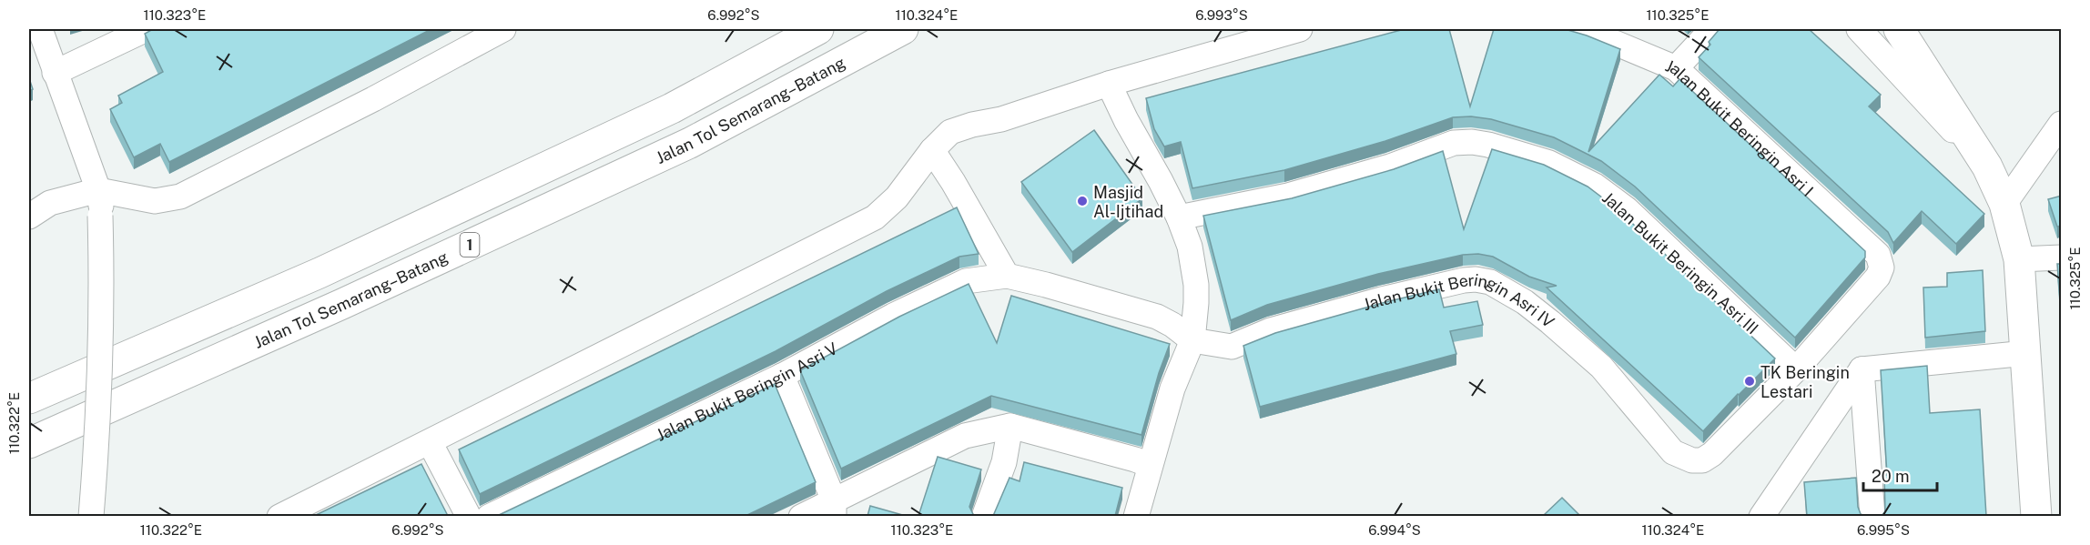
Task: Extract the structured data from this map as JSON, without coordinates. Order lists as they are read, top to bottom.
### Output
{
  "streets": {
    "main road": ["Jalan Tol Semarang–Batang", "1"],
    "street": [
      "Jalan Bukit Beringin Asri I",
      "Jalan Bukit Beringin Asri III",
      "Jalan Bukit Beringin Asri IV",
      "Jalan Bukit Beringin Asri V"
    ]
  },
  "crossings": [
    ["Jalan Bukit Beringin Asri I", "Jalan Bukit Beringin Asri III"],
    ["Jalan Bukit Beringin Asri I", "Jalan Bukit Beringin Asri IV"],
    ["Jalan Bukit Beringin Asri III", "Jalan Bukit Beringin Asri IV"],
    ["Jalan Bukit Beringin Asri IV", "Jalan Bukit Beringin Asri V"]
  ],
  "places": ["Masjid Al-Ijtihad", "TK Beringin Lestari"],
  "scale_bar": "20 m",
  "coordinates": [
    "110.323°E",
    "6.992°S",
    "110.324°E",
    "6.993°S",
    "110.325°E",
    "110.322°E",
    "6.994°S",
    "6.995°S"
  ]
}
